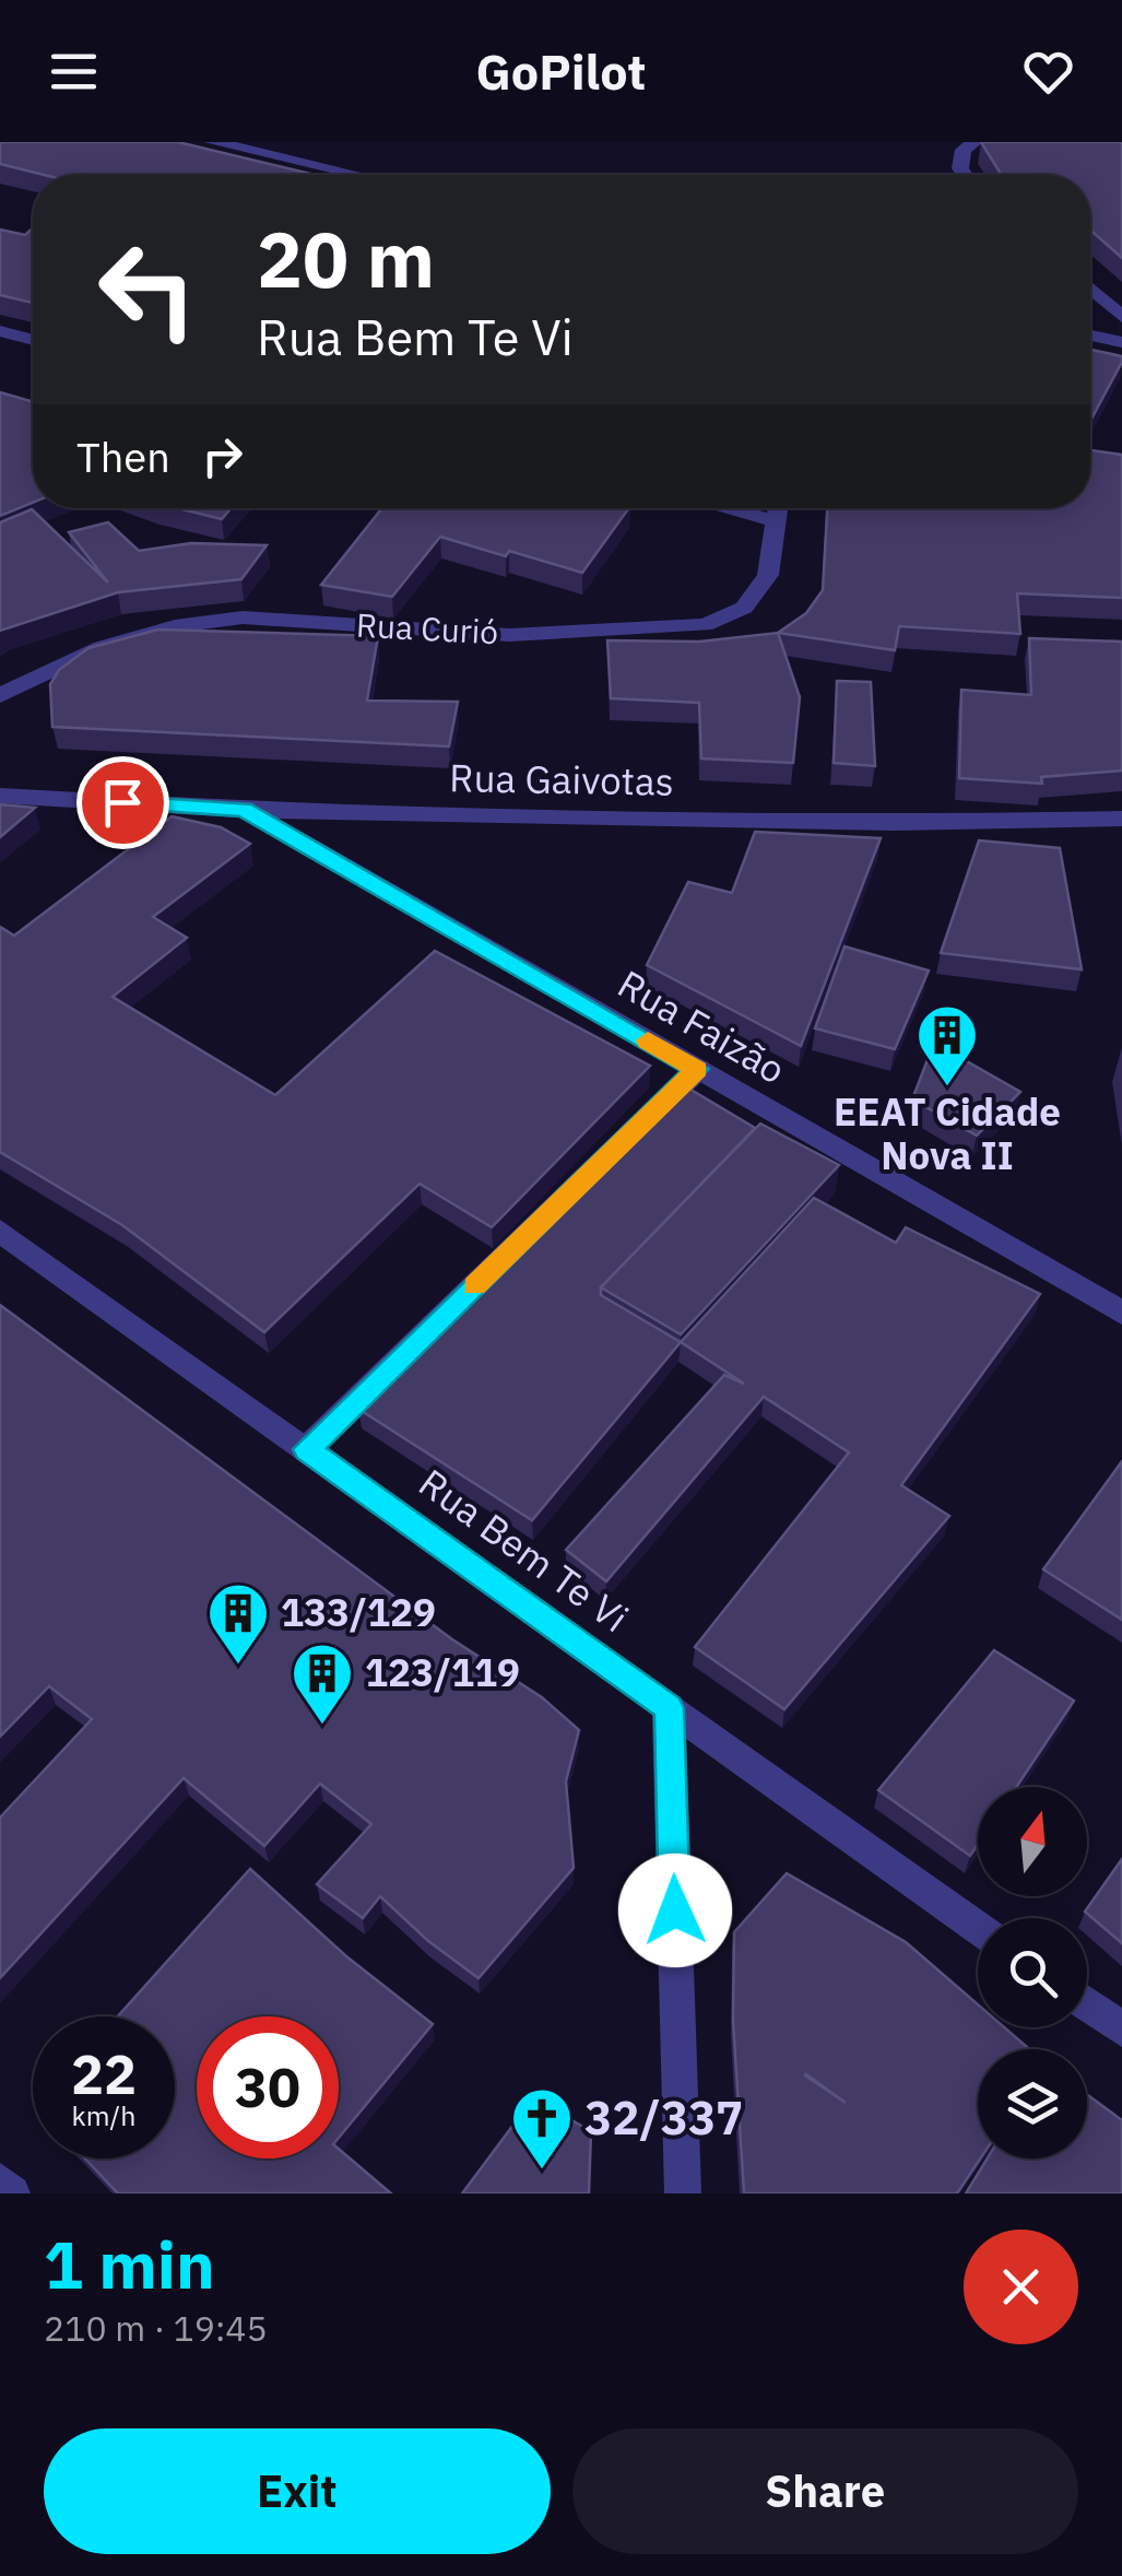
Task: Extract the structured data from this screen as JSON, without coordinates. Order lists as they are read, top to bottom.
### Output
{
  "streets": {
    "street": [
      "Rua Curió",
      "Rua Gaivotas",
      "Rua Faizão",
      "Rua Bem Te Vi"
    ]
  },
  "crossings": [
    ["Rua Gaivotas", "Rua Faizão"]
  ],
  "places": {
    "building": ["EEAT Cidade Nova II", "133/129", "123/119"],
    "church": ["32/337"]
  },
  "north": "top",
  "page": {
    "header": "GoPilot",
    "turn": ["20 m", "Rua Bem Te Vi"],
    "then": "Then",
    "speed": "22 km/h",
    "limit": "30",
    "heading": ["1 min", "210 m · 19:45"],
    "buttons": ["Exit", "Share"]
  }
}
